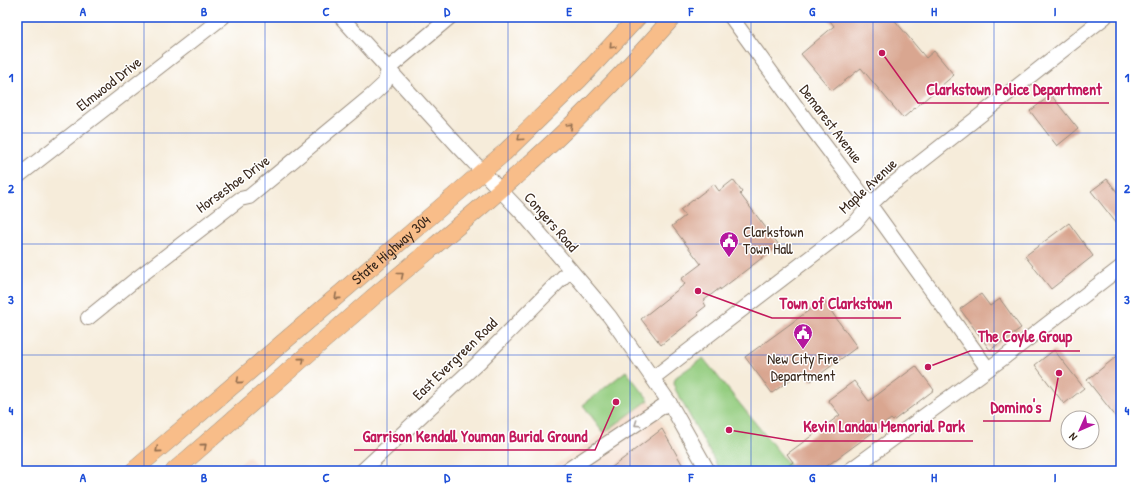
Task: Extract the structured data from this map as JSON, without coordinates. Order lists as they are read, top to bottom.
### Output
{
  "streets": {
    "main road": ["State Highway 304"],
    "street": [
      "Elmwood Drive",
      "Demarest Avenue",
      "Horseshoe Drive",
      "Maple Avenue",
      "Congers Road",
      "East Evergreen Road"
    ]
  },
  "crossings": [
    ["Demarest Avenue", "Maple Avenue"],
    ["Horseshoe Drive", "Congers Road"],
    ["Maple Avenue", "Congers Road"],
    ["Congers Road", "State Highway 304"],
    ["Congers Road", "East Evergreen Road"]
  ],
  "places": {
    "other": [
      "Clarkstown Police Department",
      "Town of Clarkstown",
      "The Coyle Group",
      "Domino's",
      "Garrison Kendall Youman Burial Ground",
      "Kevin Landau Memorial Park"
    ],
    "public building": ["Clarkstown Town Hall", "New City Fire Department"]
  },
  "north": "bottom left",
  "grid": {
    "columns": [
      "A",
      "B",
      "C",
      "D",
      "E",
      "F",
      "G",
      "H",
      "I"
    ],
    "rows": [
      "1",
      "2",
      "3",
      "4"
    ]
  }
}
